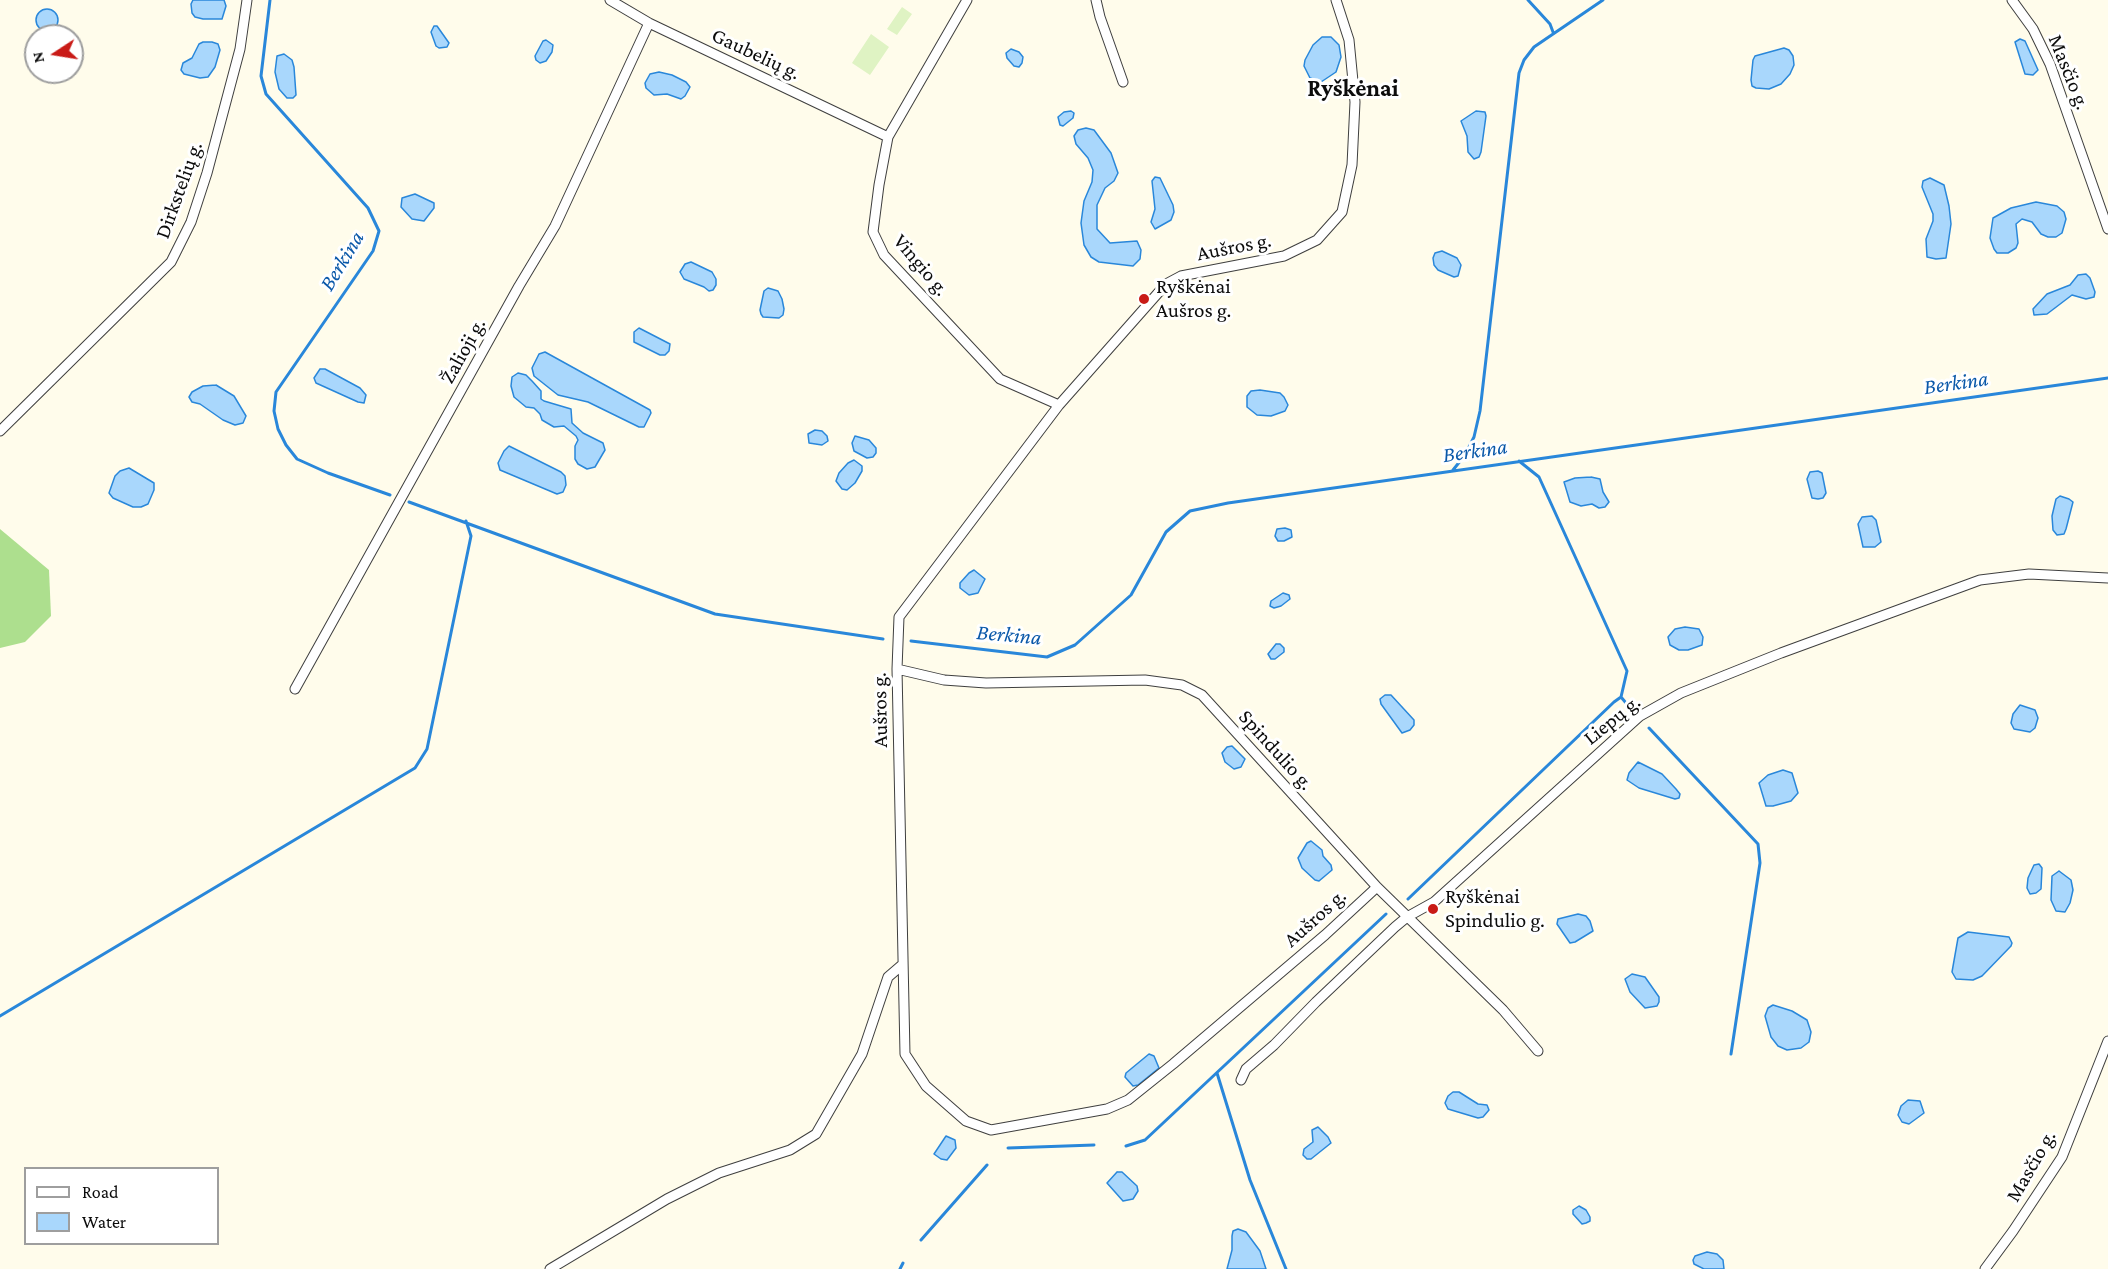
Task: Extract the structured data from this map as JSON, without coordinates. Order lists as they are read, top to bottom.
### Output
{
  "streets": {
    "street": [
      "Gaubelių g.",
      "Masčio g.",
      "Dirkstelių g.",
      "Aušros g.",
      "Vingio g.",
      "Žalioji g.",
      "Liepų g.",
      "Spindulio g."
    ]
  },
  "crossings": [
    ["Gaubelių g.", "Vingio g."],
    ["Gaubelių g.", "Žalioji g."],
    ["Aušros g.", "Vingio g."],
    ["Aušros g.", "Spindulio g."],
    ["Liepų g.", "Spindulio g."]
  ],
  "districts": ["Ryškėnai"],
  "water": ["Berkina"],
  "places": ["Ryškėnai Aušros g.", "Ryškėnai Spindulio g."],
  "legend": ["Road", "Water"],
  "north": "left"
}
